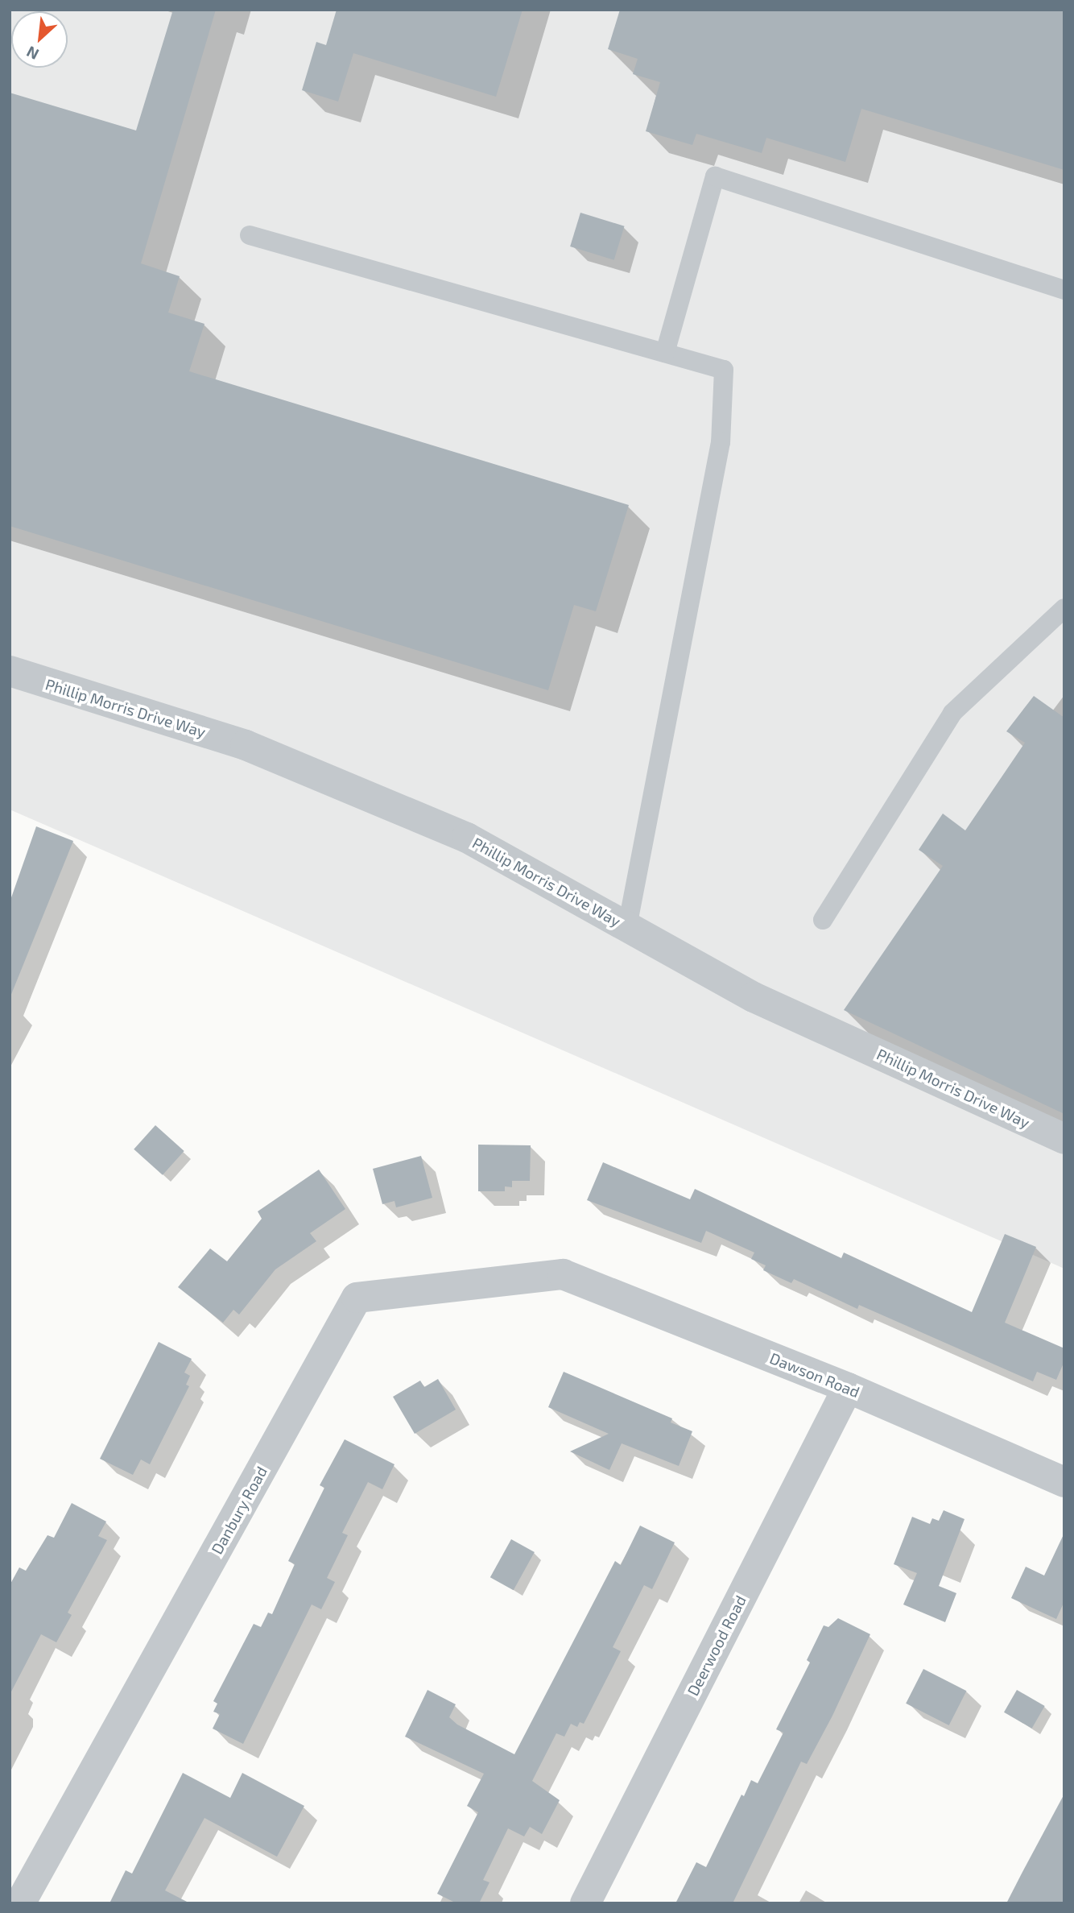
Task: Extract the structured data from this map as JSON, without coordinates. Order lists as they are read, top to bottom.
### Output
{
  "streets": {
    "street": [
      "Phillip Morris Drive Way",
      "Dawson Road",
      "Danbury Road",
      "Deerwood Road"
    ]
  },
  "crossings": [
    ["Dawson Road", "Danbury Road"],
    ["Dawson Road", "Deerwood Road"]
  ],
  "north": "bottom left"
}
